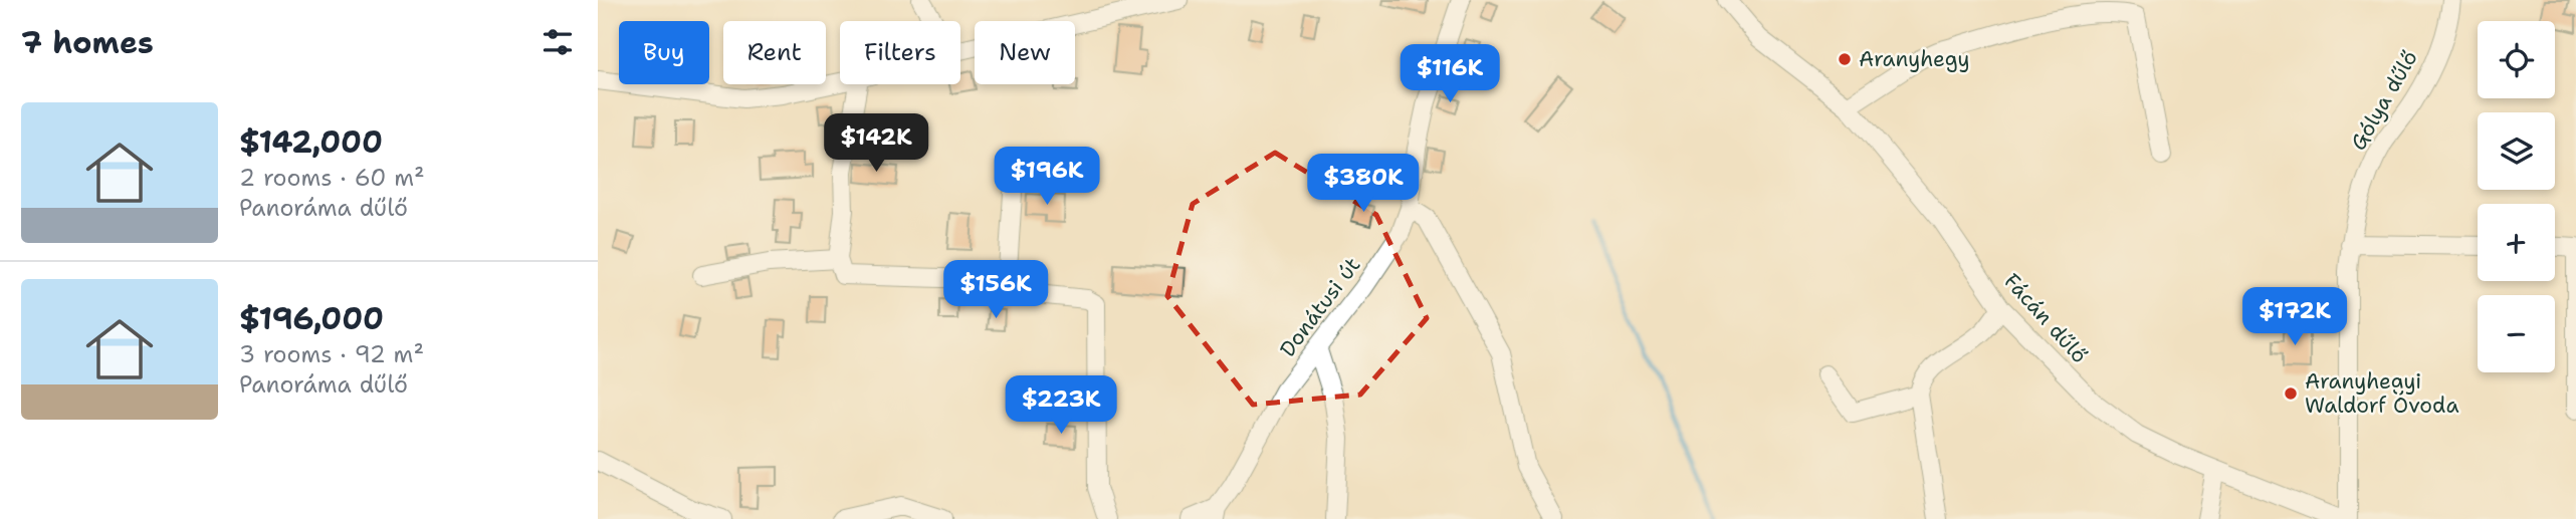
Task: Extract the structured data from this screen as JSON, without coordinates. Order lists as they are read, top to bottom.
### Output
{
  "streets": {
    "street": ["Gólya dűlő", "Donátusi út", "Fácán dűlő"]
  },
  "places": ["Aranyhegy", "Aranyhegyi Waldorf Óvoda"],
  "page": {
    "heading": "7 homes",
    "map_buttons": ["+", "−"],
    "chip": [
      "Buy",
      "Rent",
      "Filters",
      "New"
    ],
    "price": [
      "$116K",
      "$142K",
      "$196K",
      "$380K",
      "$156K",
      "$172K",
      "$223K"
    ],
    "list": [
      {
        "name": "$142,000",
        "note": "2 rooms · 60 m² · Panoráma dűlő"
      },
      {
        "name": "$196,000",
        "note": "3 rooms · 92 m² · Panoráma dűlő"
      }
    ]
  }
}
